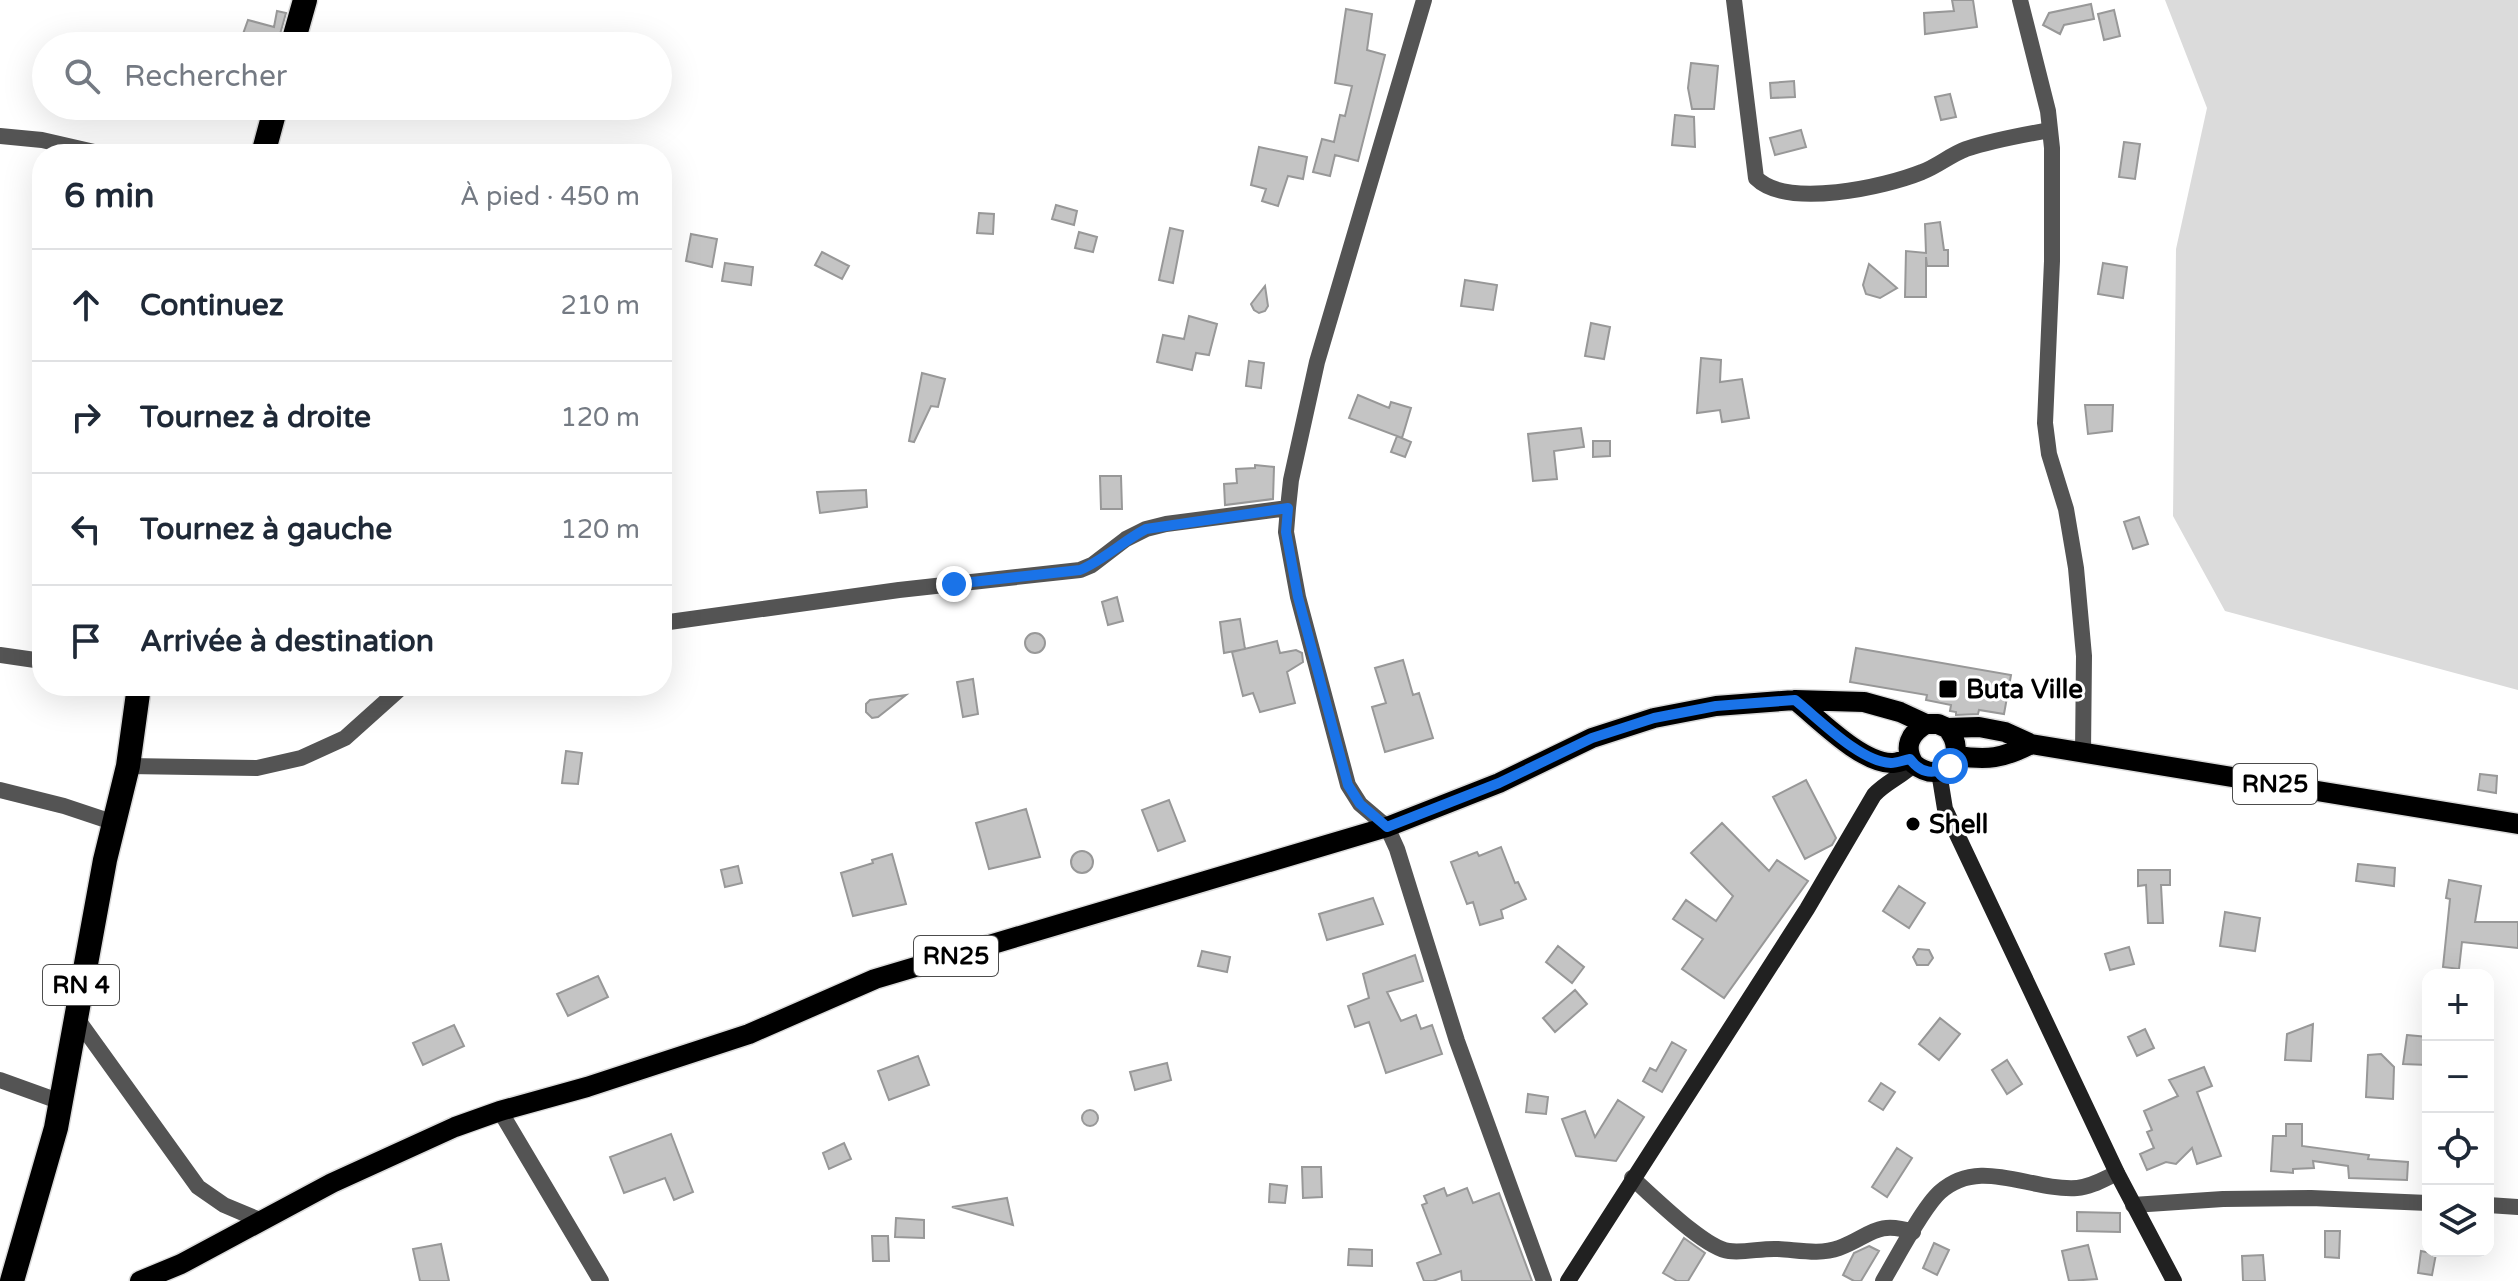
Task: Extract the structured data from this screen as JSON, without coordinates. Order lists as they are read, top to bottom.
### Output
{
  "streets": {
    "highway": ["RN 4"],
    "main road": ["RN25"]
  },
  "places": {
    "transit": ["Buta Ville"],
    "other": ["Shell"]
  },
  "page": {
    "search": "Rechercher",
    "heading": ["6 min", "À pied · 450 m"],
    "list": [
      ["Continuez", "210 m"],
      ["Tournez à droite", "120 m"],
      ["Tournez à gauche", "120 m"],
      "Arrivée à destination"
    ],
    "map_buttons": ["+", "−"]
  }
}
